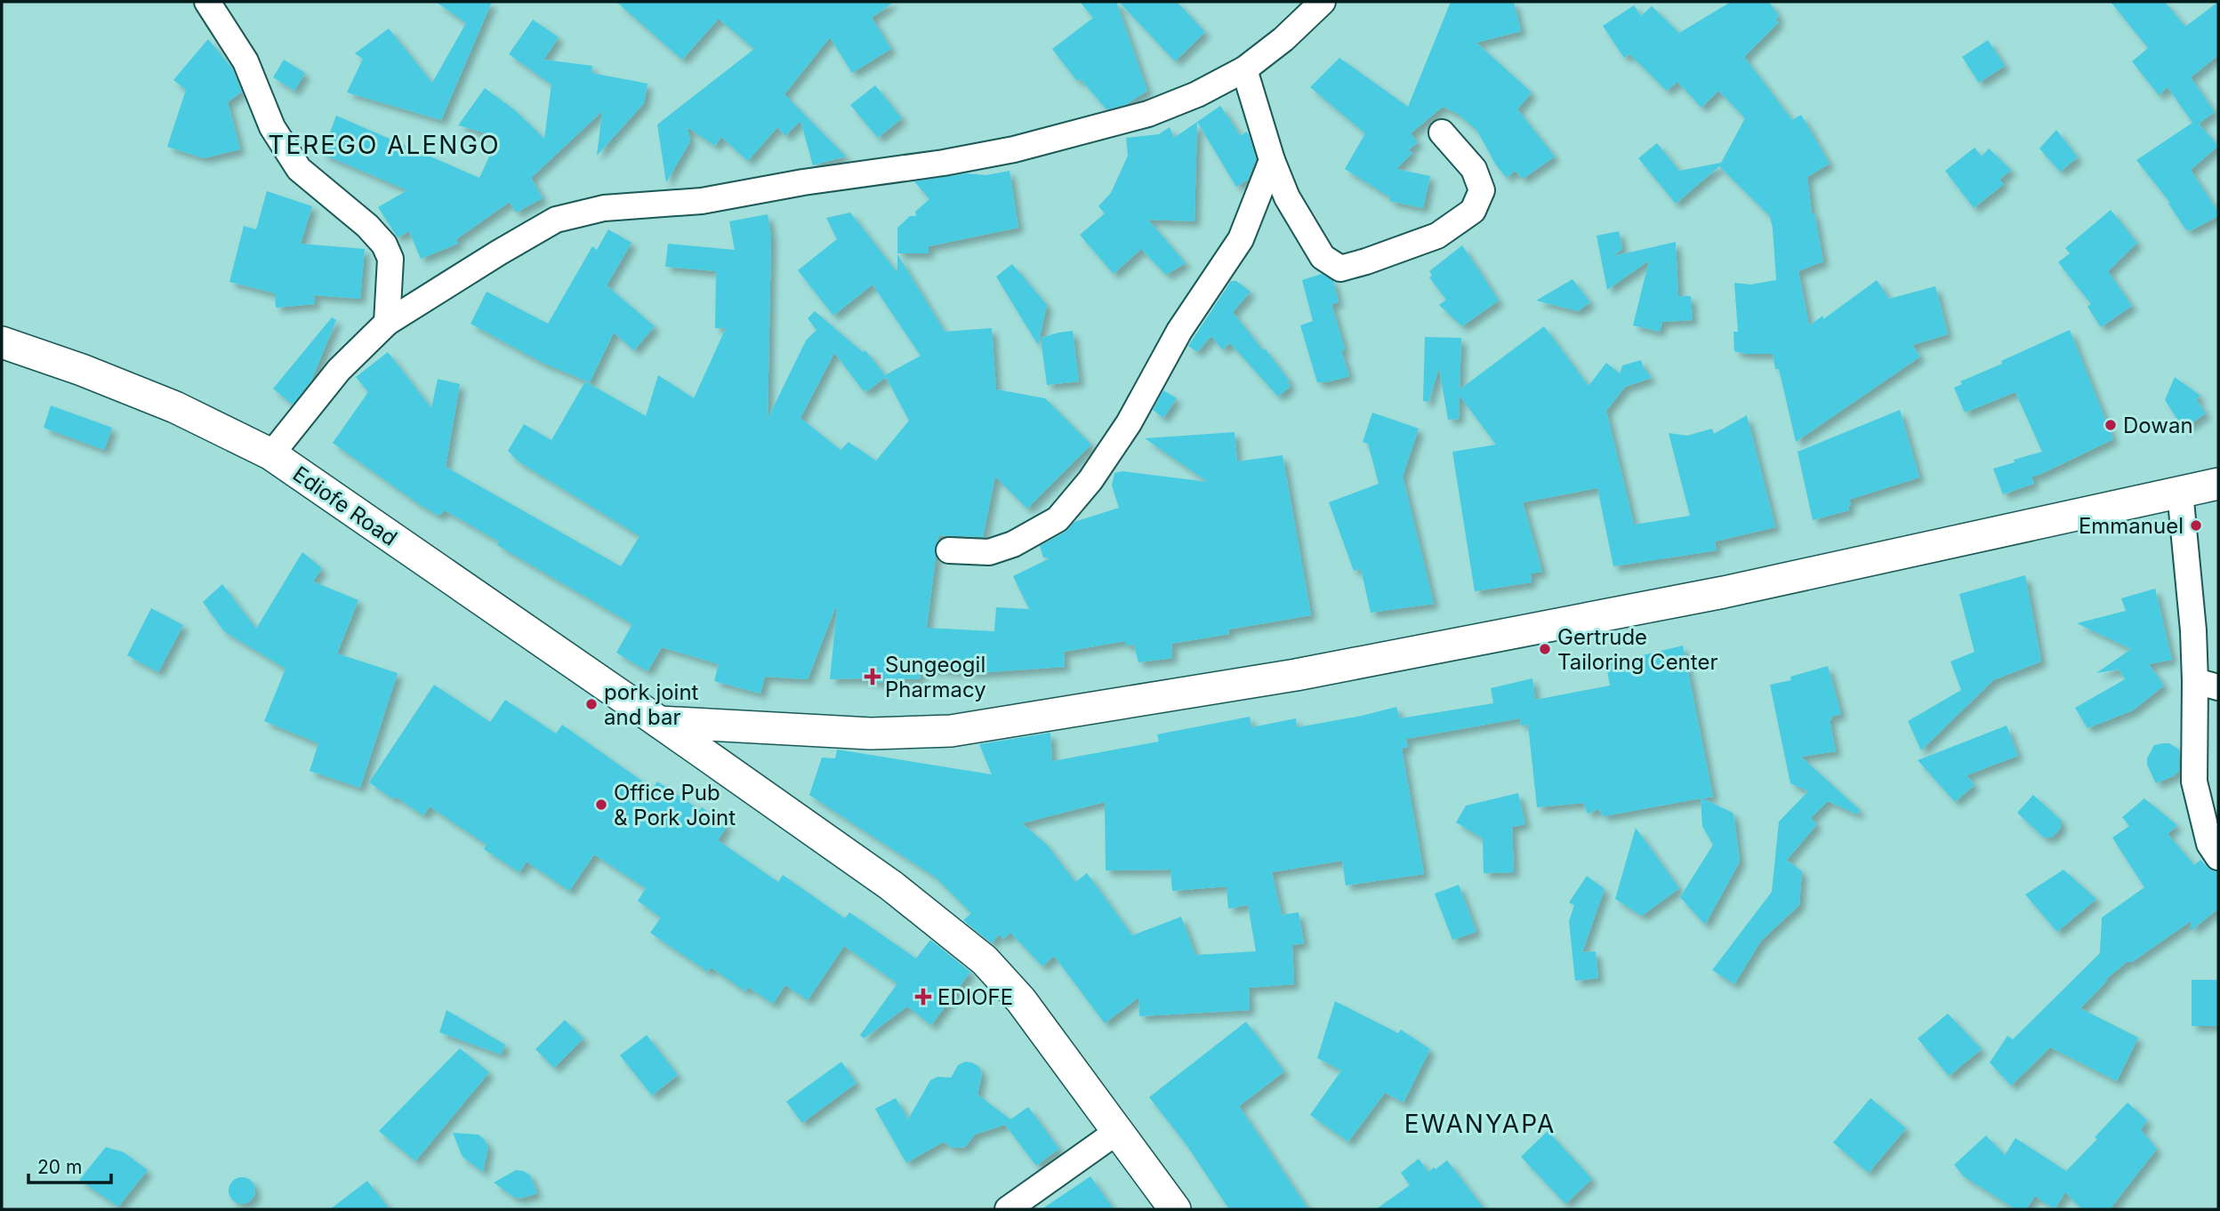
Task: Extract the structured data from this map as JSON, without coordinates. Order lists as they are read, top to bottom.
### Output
{
  "streets": {
    "street": ["Ediofe Road"]
  },
  "districts": ["TEREGO ALENGO", "EWANYAPA"],
  "places": {
    "other": [
      "Dowan",
      "Emmanuel",
      "Gertrude Tailoring Center",
      "pork joint and bar",
      "Office Pub & Pork Joint"
    ],
    "health": ["Sungeogil Pharmacy", "EDIOFE"]
  },
  "scale_bar": "20 m"
}
